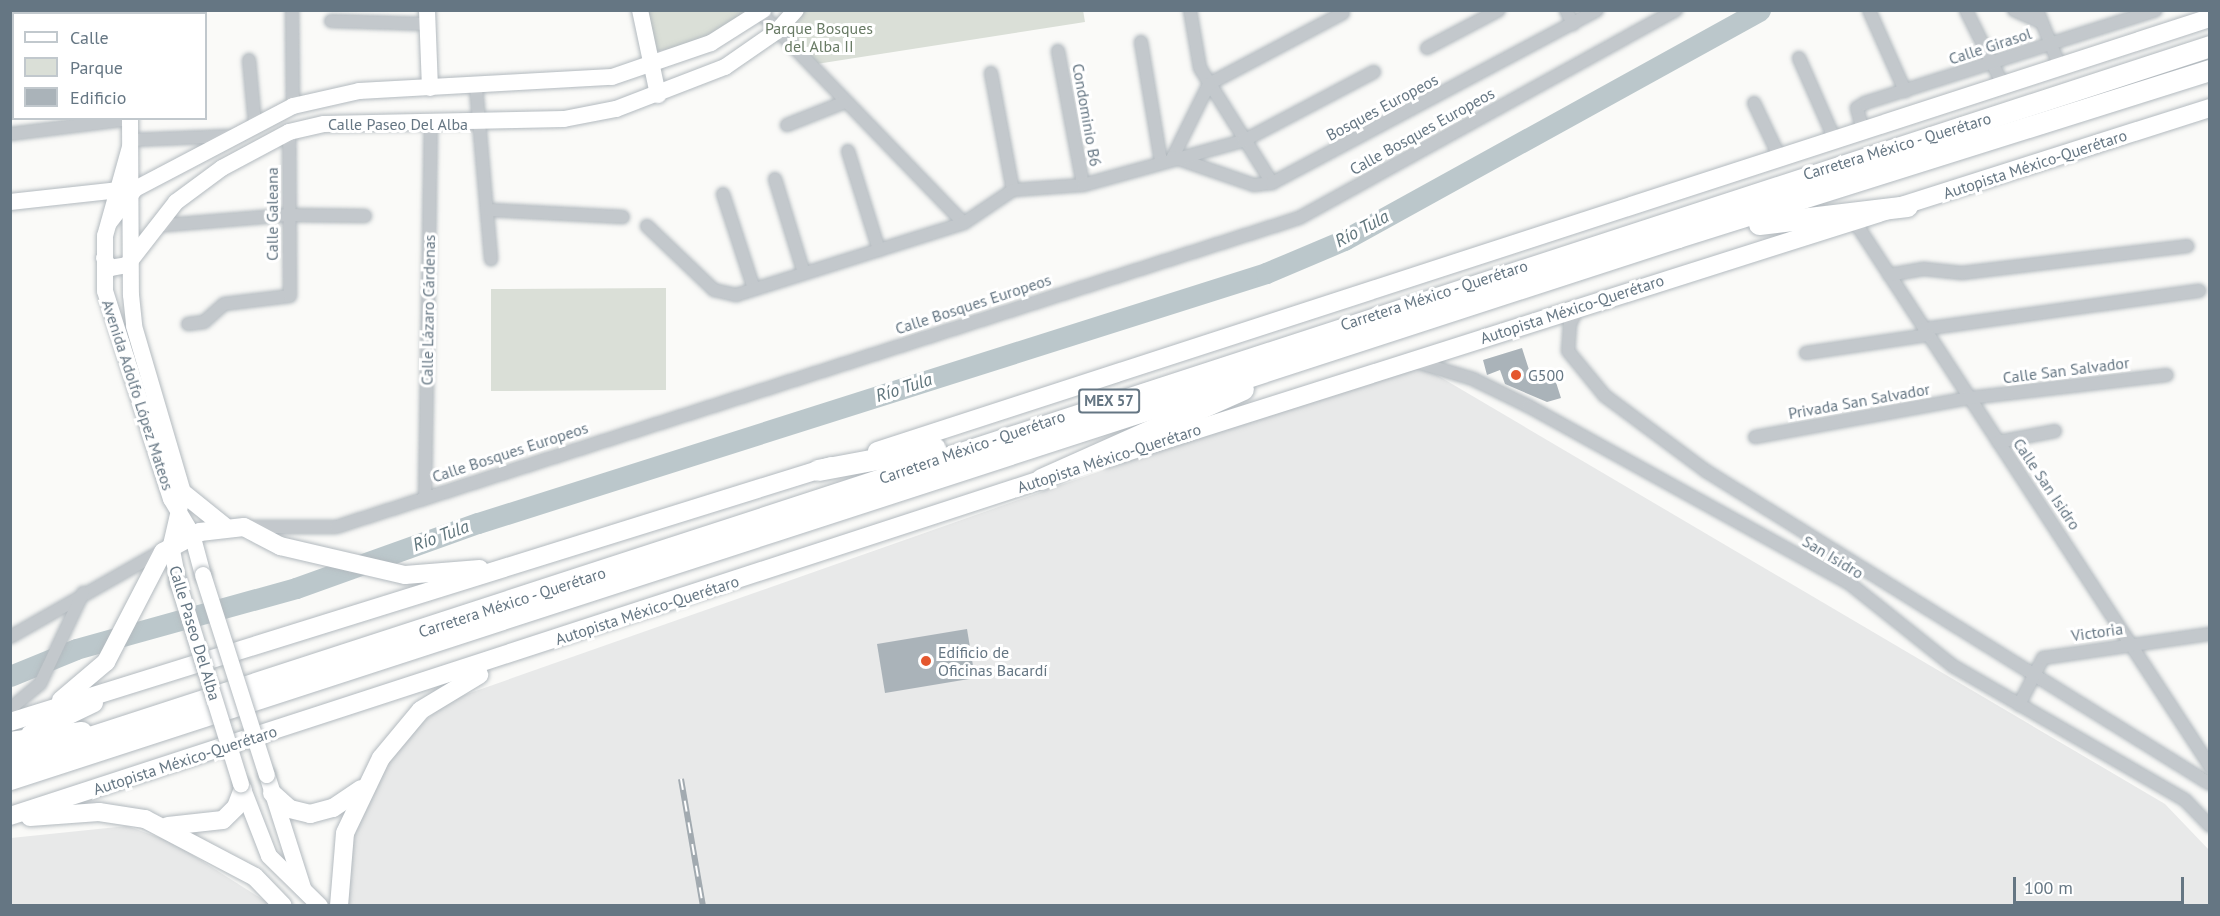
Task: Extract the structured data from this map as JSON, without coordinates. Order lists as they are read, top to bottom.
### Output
{
  "streets": {
    "highway": ["Carretera México - Querétaro", "MEX 57"],
    "main road": ["Calle Paseo Del Alba", "Autopista México-Querétaro", "Avenida Adolfo López Mateos"],
    "street": [
      "Calle Girasol",
      "Bosques Europeos",
      "Condominio B6",
      "Calle Bosques Europeos",
      "Calle Galeana",
      "Calle Lázaro Cárdenas",
      "Calle San Salvador",
      "Privada San Salvador",
      "Calle San Isidro",
      "San Isidro",
      "Victoria"
    ]
  },
  "crossings": [
    ["Calle Paseo Del Alba", "Calle Galeana"],
    ["Calle Paseo Del Alba", "Calle Lázaro Cárdenas"],
    ["Calle Paseo Del Alba", "Avenida Adolfo López Mateos"],
    ["Calle Bosques Europeos", "Calle Lázaro Cárdenas"],
    ["Autopista México-Querétaro", "Calle San Isidro"],
    ["Autopista México-Querétaro", "San Isidro"],
    ["Calle San Salvador", "Privada San Salvador"],
    ["Calle San Salvador", "Calle San Isidro"],
    ["Privada San Salvador", "Calle San Isidro"],
    ["Calle San Isidro", "Victoria"],
    ["San Isidro", "Victoria"]
  ],
  "water": ["Río Tula"],
  "parks": ["Parque Bosques del Alba II"],
  "places": ["G500", "Edificio de Oficinas Bacardí"],
  "legend": ["Calle", "Parque", "Edificio"],
  "scale_bar": "100 m"
}
